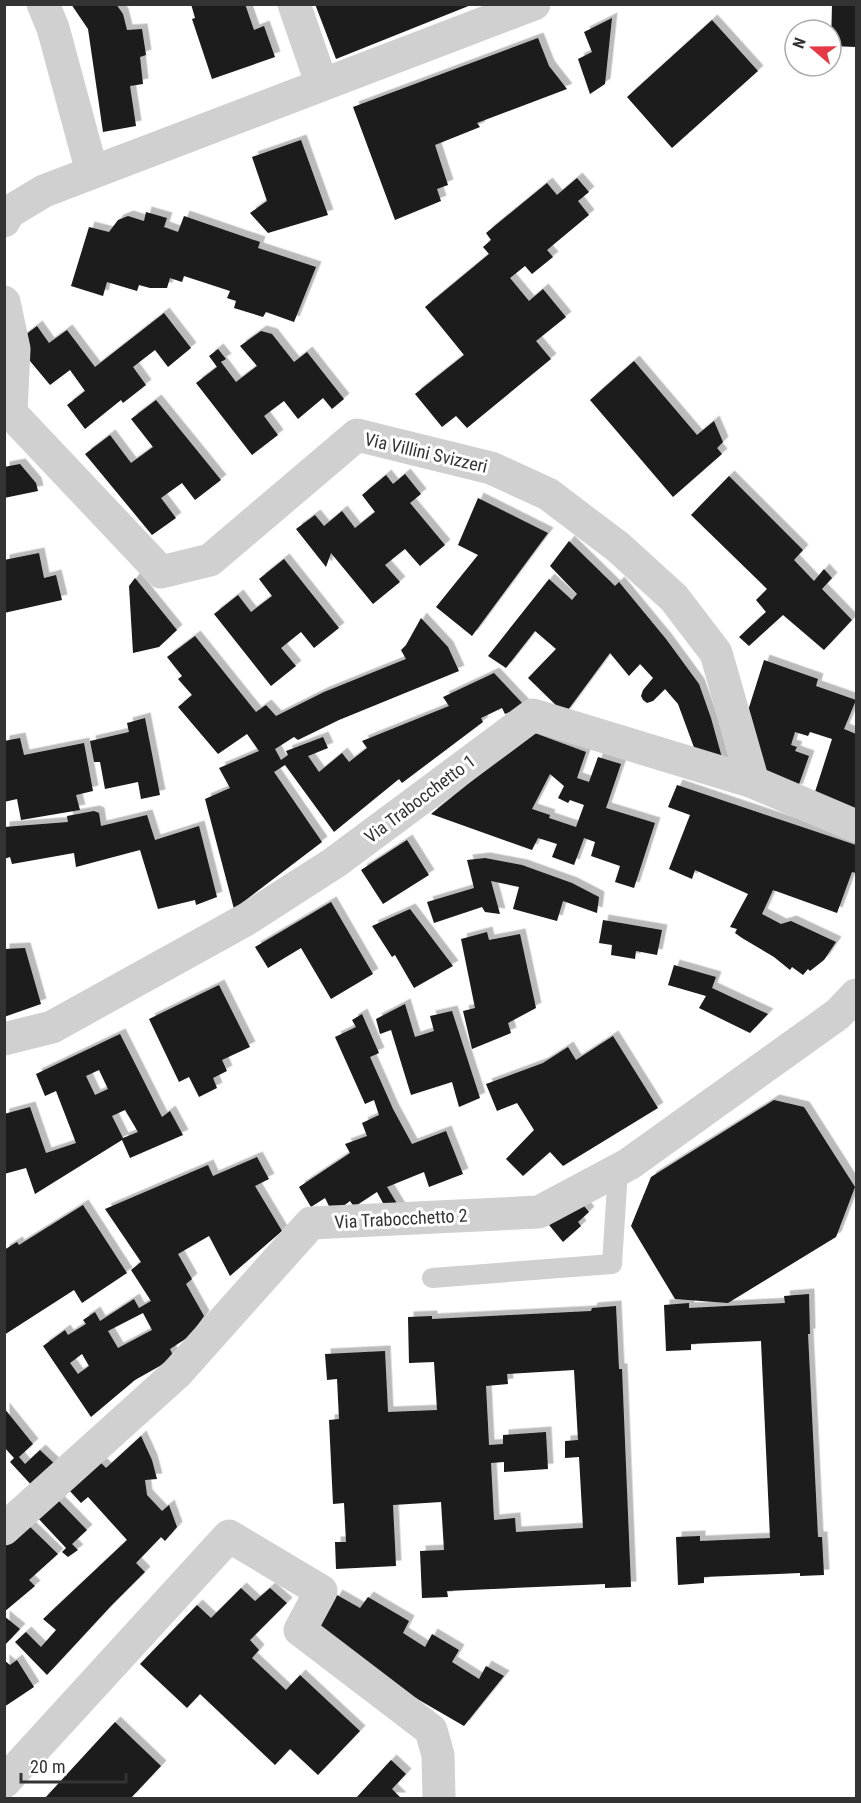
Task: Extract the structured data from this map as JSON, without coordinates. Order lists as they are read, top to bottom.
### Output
{
  "streets": {
    "street": ["Via Villini Svizzeri", "Via Trabocchetto 1", "Via Trabocchetto 2"]
  },
  "crossings": [
    ["Via Villini Svizzeri", "Via Trabocchetto 1"]
  ],
  "scale_bar": "20 m",
  "north": "left"
}
